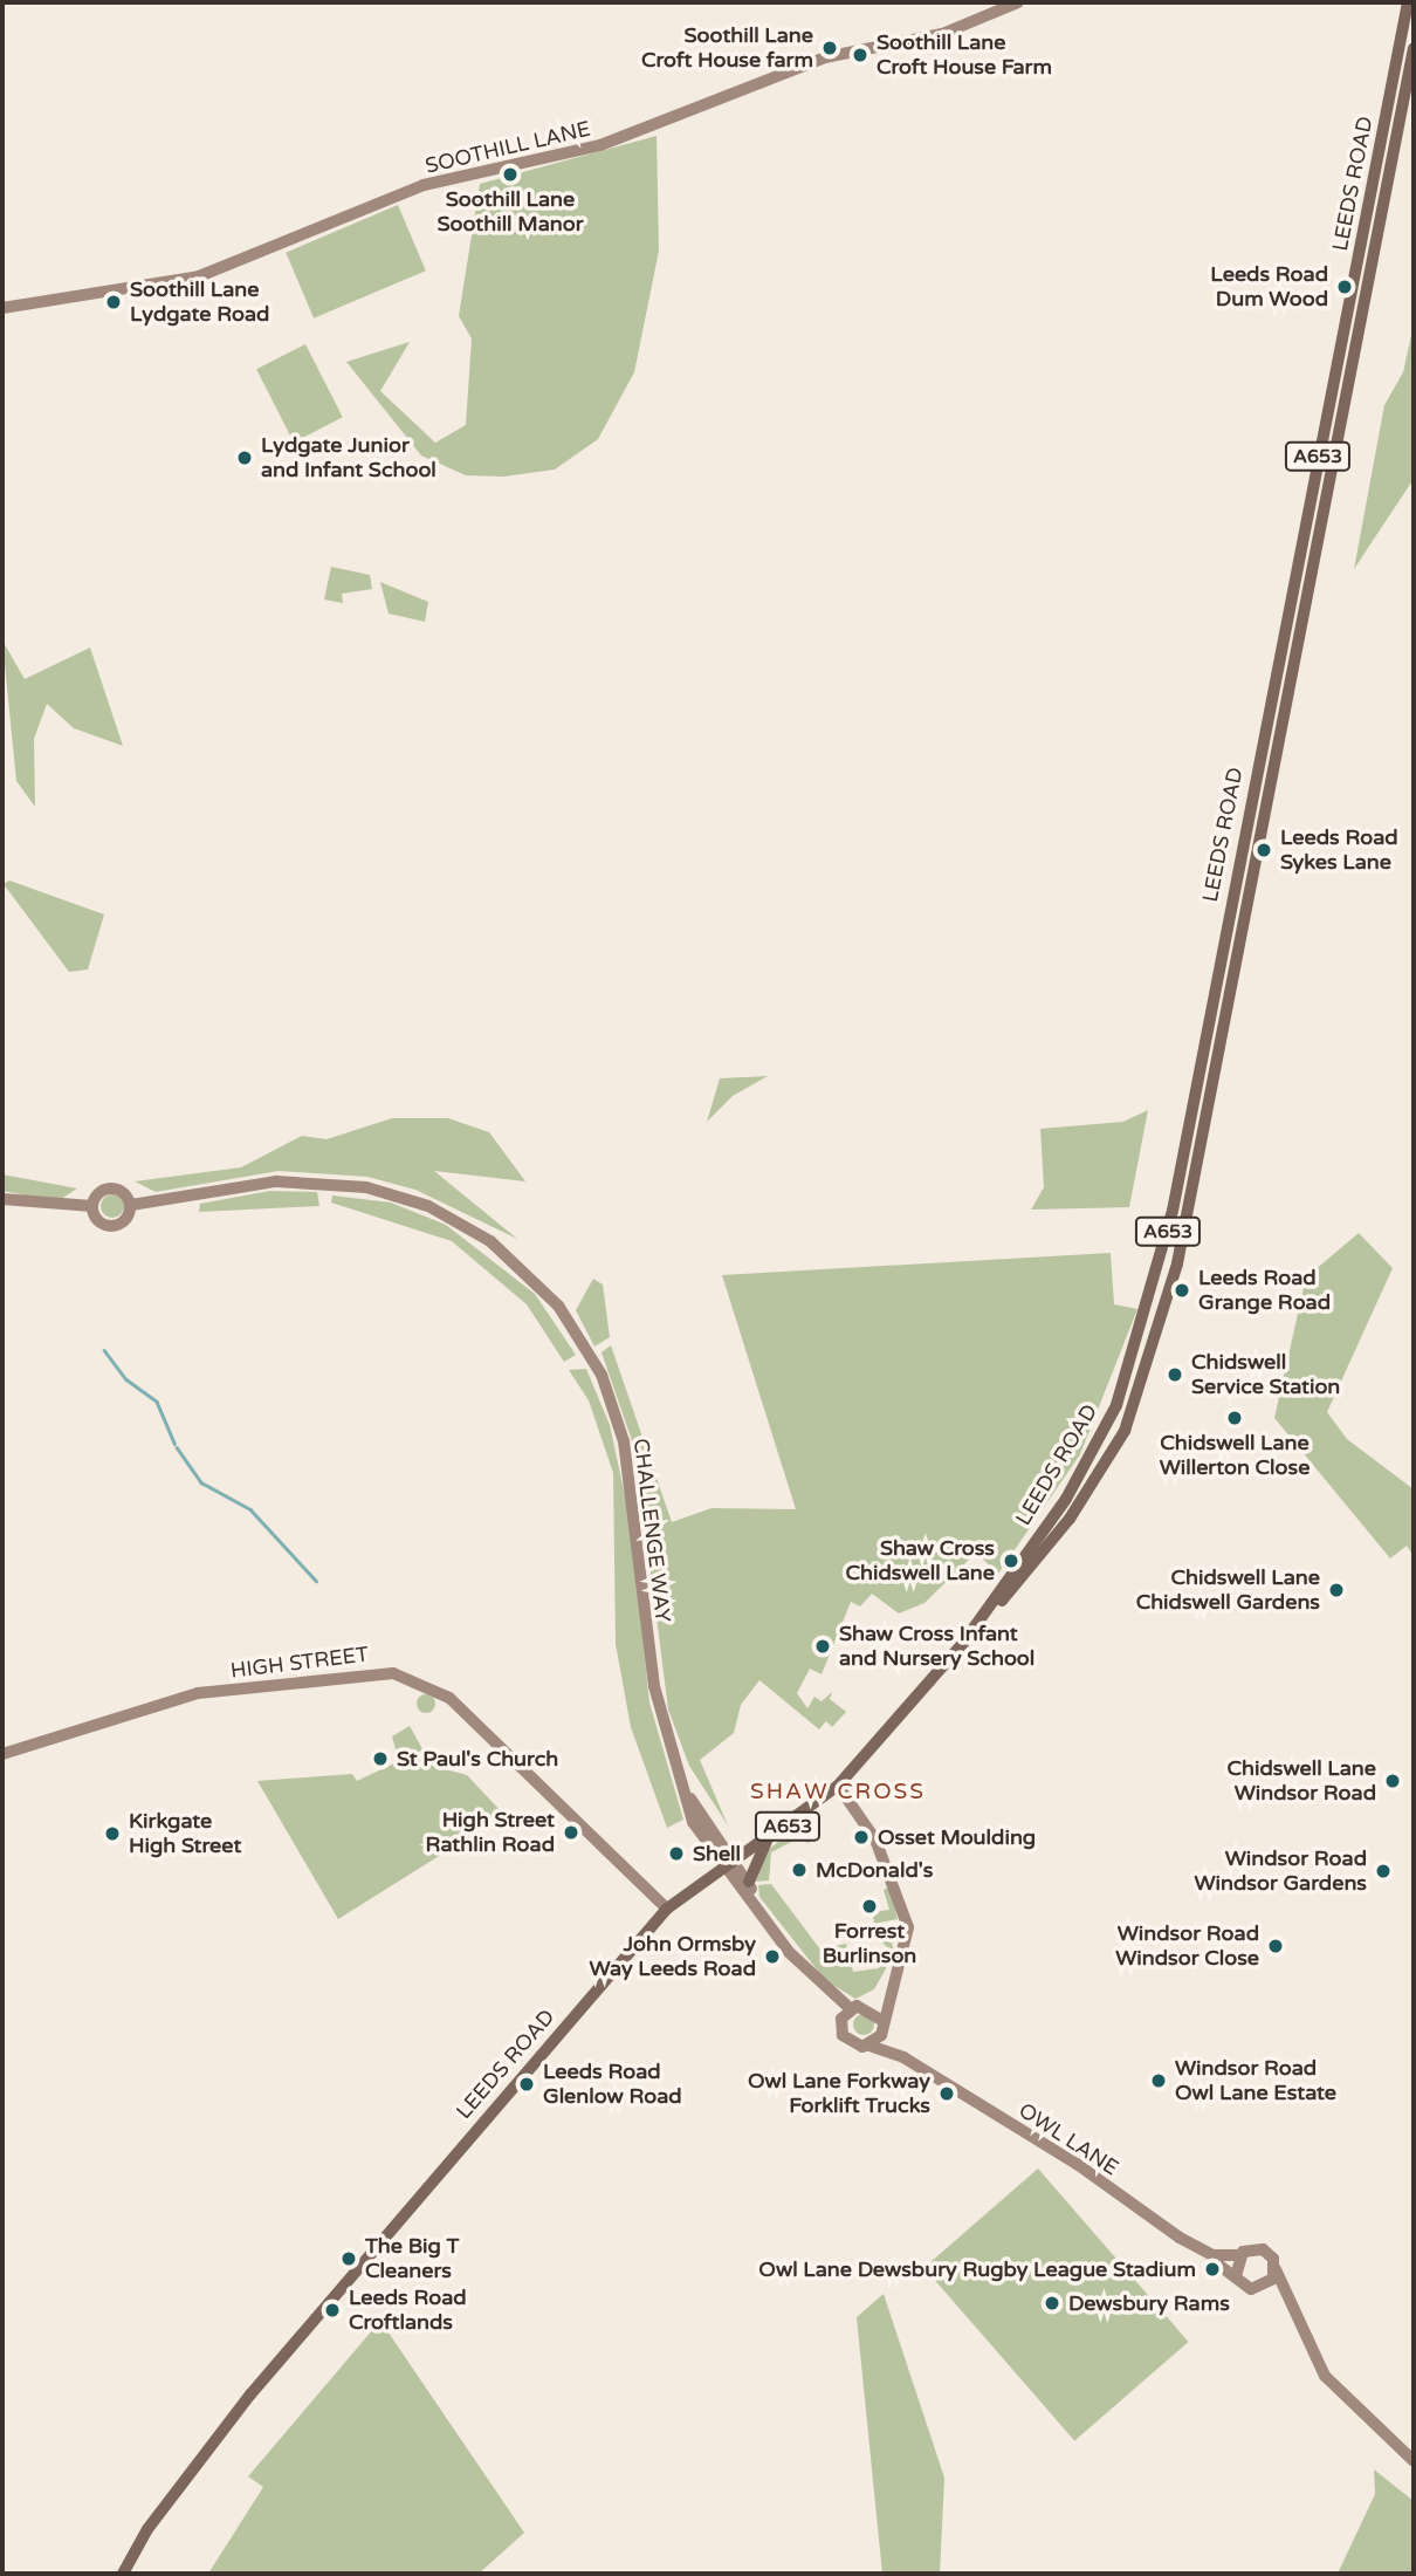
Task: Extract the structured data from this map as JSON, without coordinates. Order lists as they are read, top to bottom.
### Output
{
  "streets": {
    "main road": [
      "SOOTHILL LANE",
      "LEEDS ROAD",
      "A653",
      "CHALLENGE WAY",
      "HIGH STREET",
      "OWL LANE"
    ]
  },
  "crossings": [
    ["LEEDS ROAD", "CHALLENGE WAY"],
    ["LEEDS ROAD", "HIGH STREET"]
  ],
  "districts": ["SHAW CROSS"],
  "places": [
    "Soothill Lane Croft House farm",
    "Soothill Lane Croft House Farm",
    "Soothill Lane Soothill Manor",
    "Leeds Road Dum Wood",
    "Soothill Lane Lydgate Road",
    "Lydgate Junior and Infant School",
    "Leeds Road Sykes Lane",
    "Leeds Road Grange Road",
    "Chidswell Service Station",
    "Chidswell Lane Willerton Close",
    "Shaw Cross Chidswell Lane",
    "Chidswell Lane Chidswell Gardens",
    "Shaw Cross Infant and Nursery School",
    "St Paul's Church",
    "Chidswell Lane Windsor Road",
    "High Street Rathlin Road",
    "Kirkgate High Street",
    "Osset Moulding",
    "Shell",
    "McDonald's",
    "Windsor Road Windsor Gardens",
    "Forrest Burlinson",
    "Windsor Road Windsor Close",
    "John Ormsby Way Leeds Road",
    "Windsor Road Owl Lane Estate",
    "Leeds Road Glenlow Road",
    "Owl Lane Forkway Forklift Trucks",
    "The Big T Cleaners",
    "Owl Lane Dewsbury Rugby League Stadium",
    "Dewsbury Rams",
    "Leeds Road Croftlands"
  ]
}
